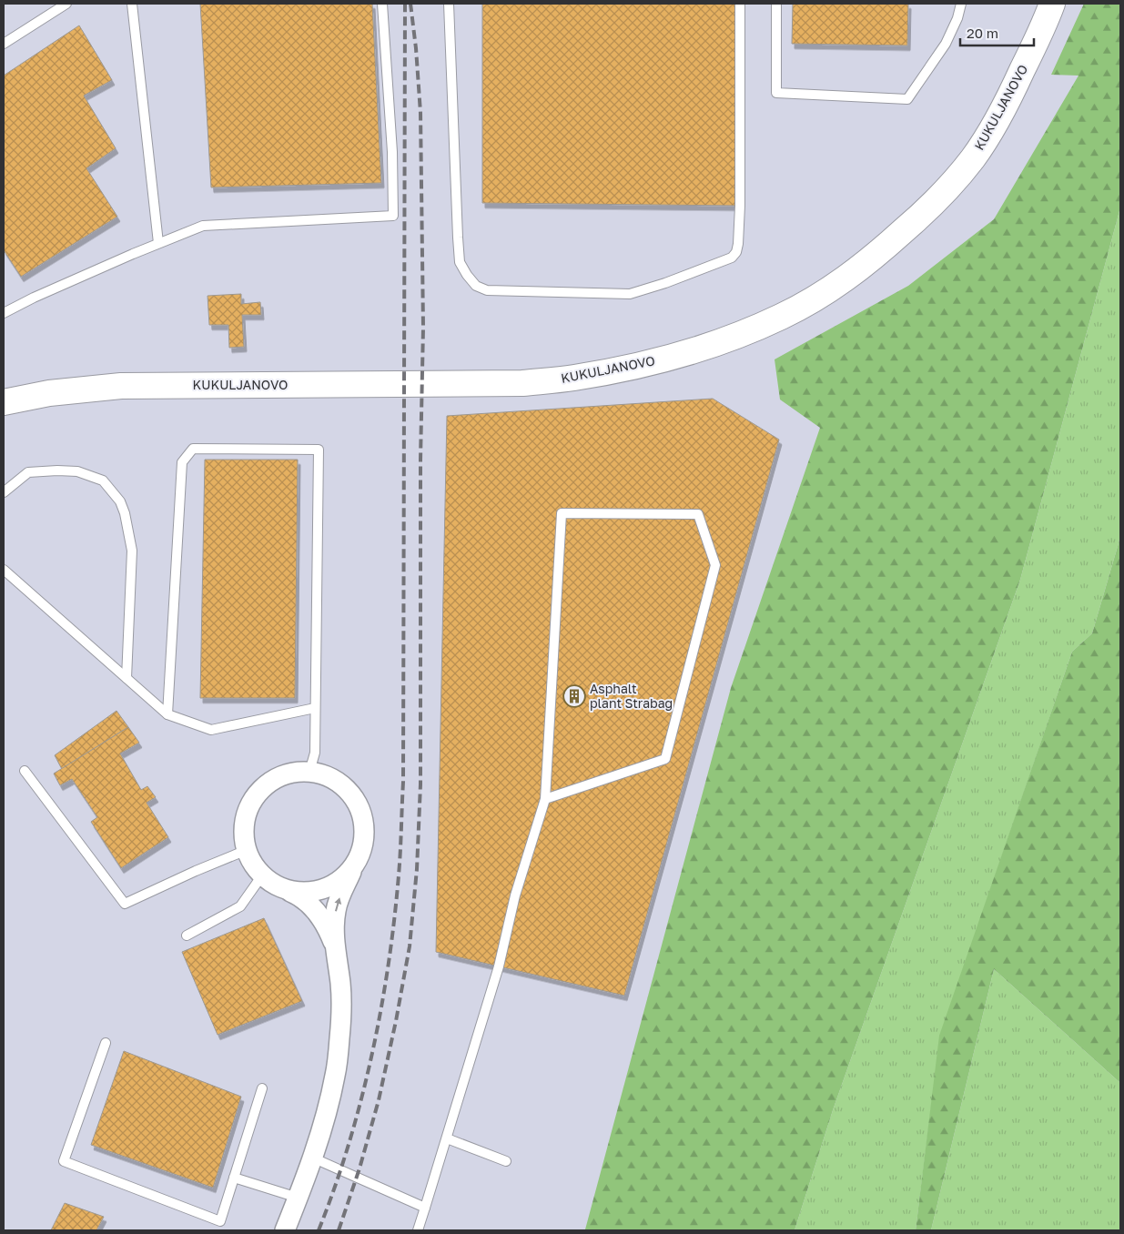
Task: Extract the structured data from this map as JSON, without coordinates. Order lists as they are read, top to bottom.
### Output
{
  "streets": {
    "main road": ["KUKULJANOVO"]
  },
  "places": {
    "building": ["Asphalt plant Strabag"]
  },
  "scale_bar": "20 m"
}
